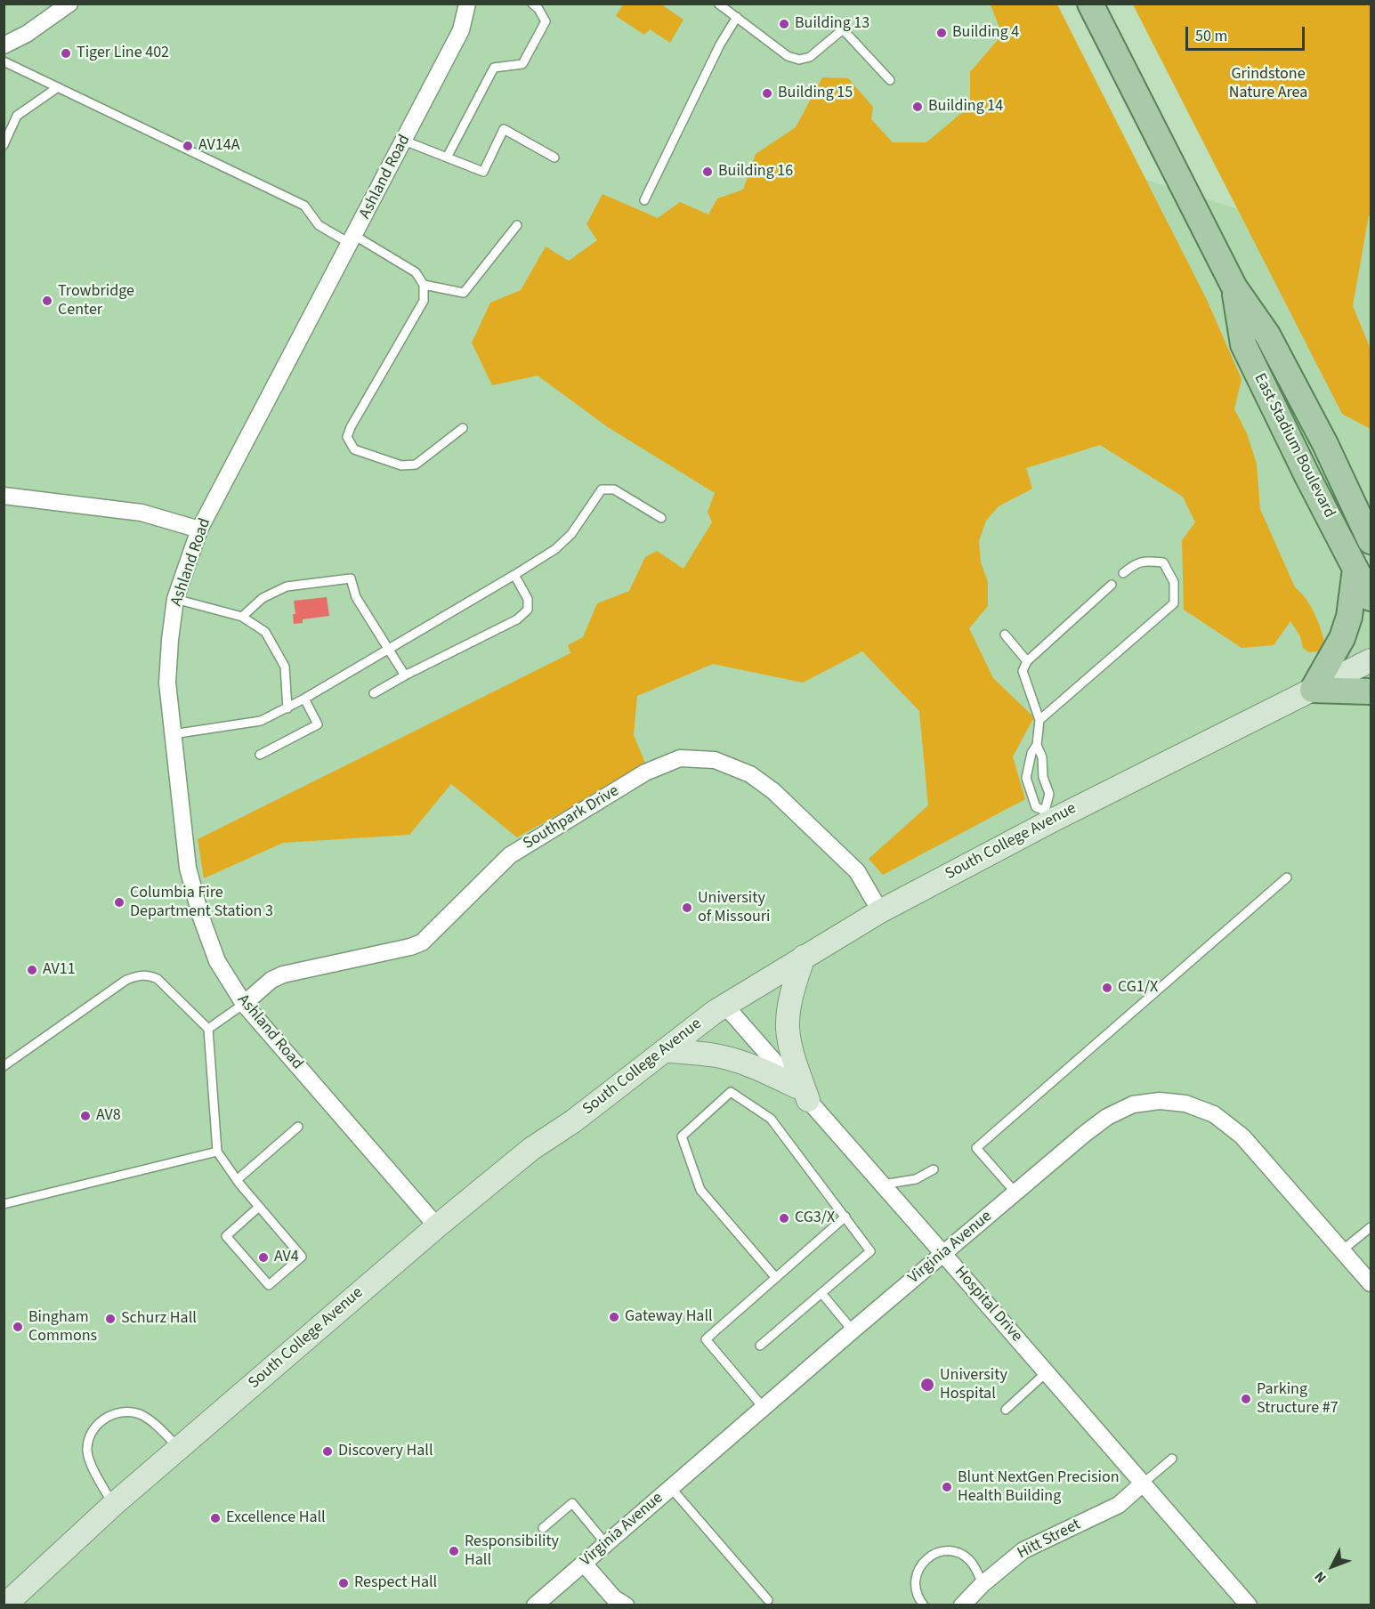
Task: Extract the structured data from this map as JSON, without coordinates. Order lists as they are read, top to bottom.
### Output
{
  "streets": {
    "main road": ["East Stadium Boulevard", "South College Avenue"],
    "street": [
      "Ashland Road",
      "Southpark Drive",
      "Virginia Avenue",
      "Hospital Drive",
      "Hitt Street"
    ]
  },
  "crossings": [
    ["Ashland Road", "Southpark Drive"],
    ["Ashland Road", "South College Avenue"],
    ["Southpark Drive", "South College Avenue"],
    ["South College Avenue", "Hospital Drive"],
    ["Virginia Avenue", "Hospital Drive"],
    ["Hospital Drive", "Hitt Street"]
  ],
  "parks": ["Grindstone Nature Area"],
  "places": [
    "Building 13",
    "Building 4",
    "Tiger Line 402",
    "Building 15",
    "Building 14",
    "AV14A",
    "Building 16",
    "Trowbridge Center",
    "Columbia Fire Department Station 3",
    "University of Missouri",
    "AV11",
    "CG1/X",
    "AV8",
    "CG3/X",
    "AV4",
    "Gateway Hall",
    "Schurz Hall",
    "Bingham Commons",
    "University Hospital",
    "Parking Structure #7",
    "Discovery Hall",
    "Blunt NextGen Precision Health Building",
    "Excellence Hall",
    "Responsibility Hall",
    "Respect Hall"
  ],
  "scale_bar": "50 m",
  "north": "bottom left"
}
